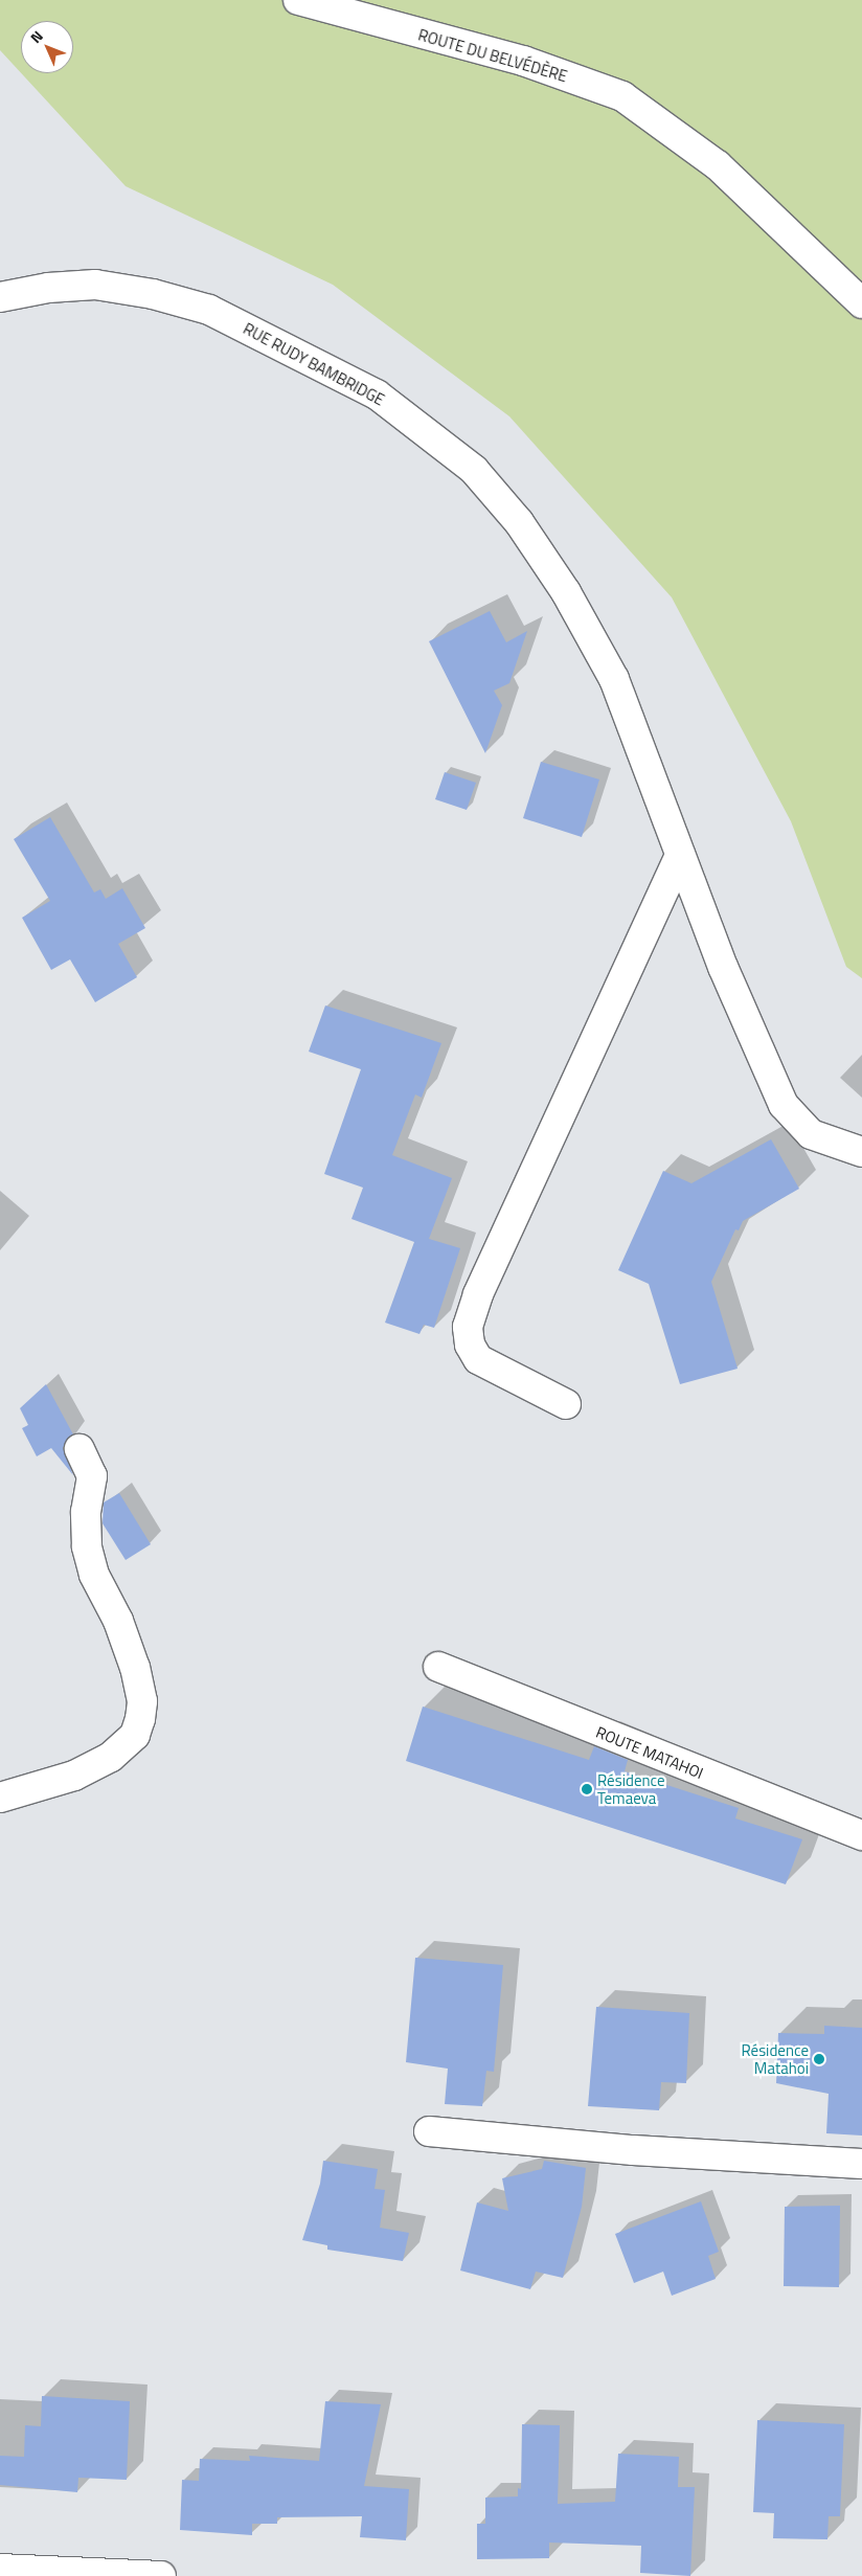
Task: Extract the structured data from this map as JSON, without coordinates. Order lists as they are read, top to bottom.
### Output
{
  "streets": {
    "street": ["ROUTE DU BELVÉDÈRE", "RUE RUDY BAMBRIDGE", "ROUTE MATAHOI"]
  },
  "places": ["Résidence Temaeva", "Résidence Matahoi"],
  "north": "top left"
}
